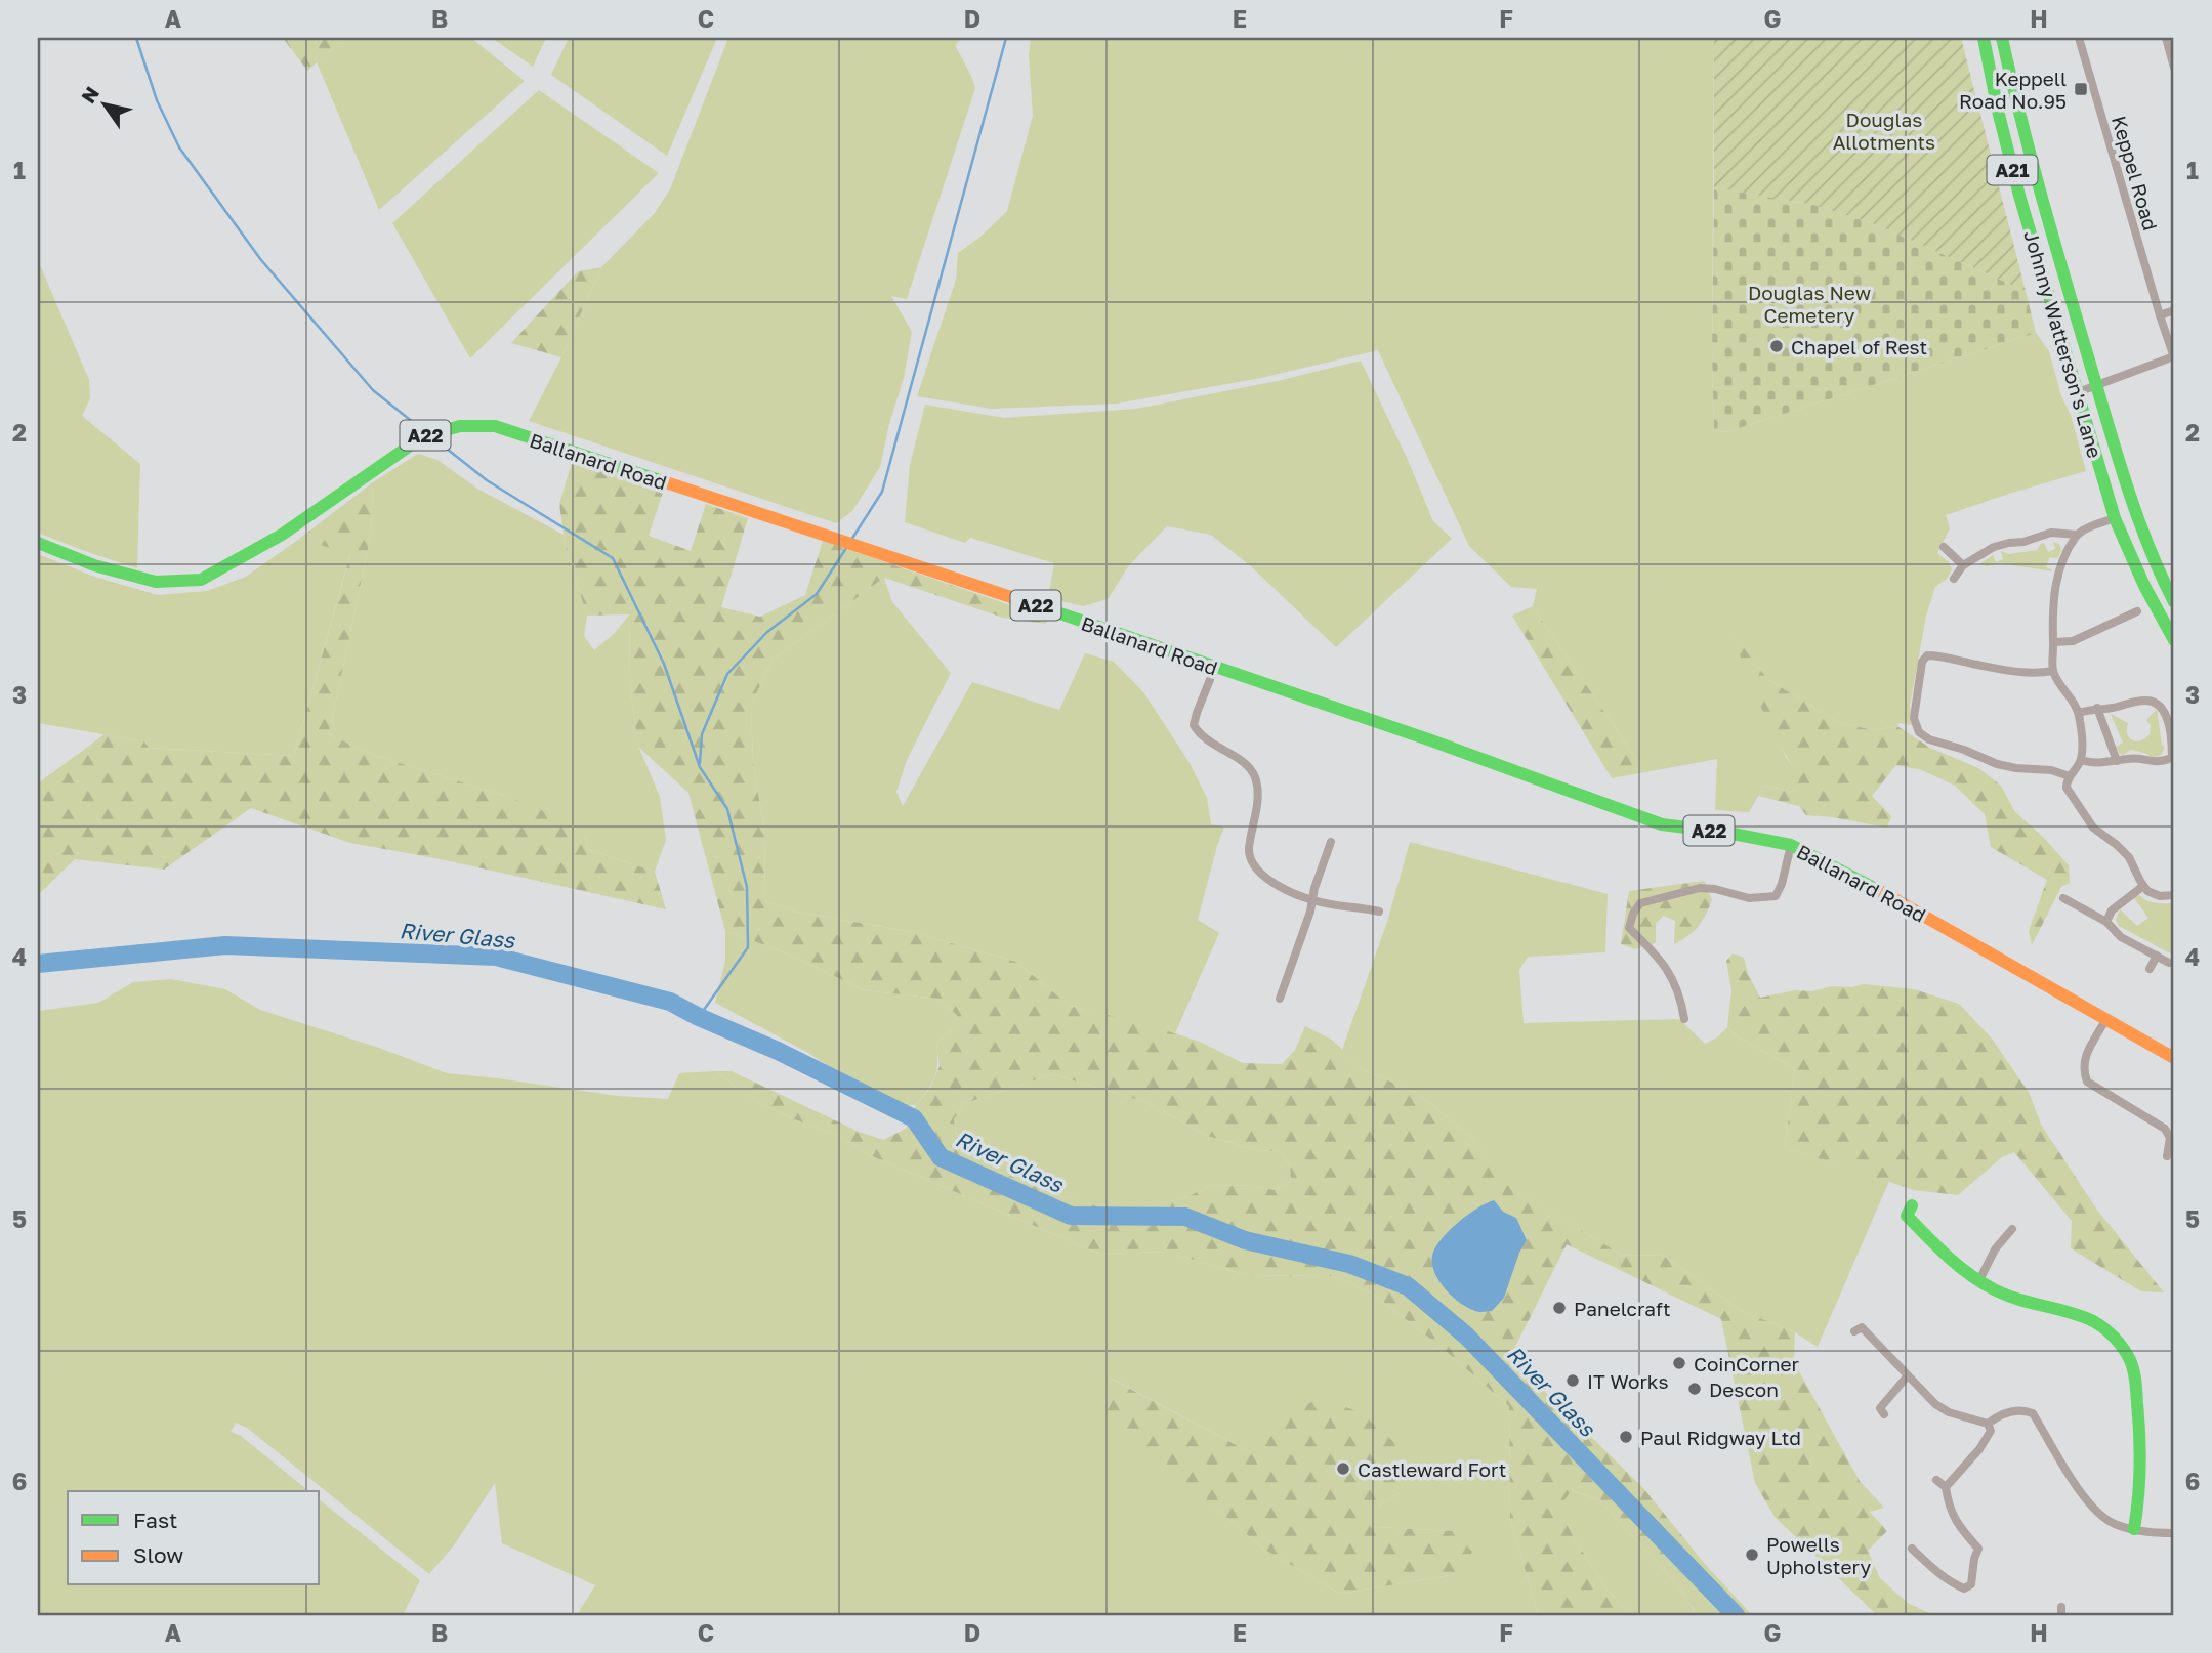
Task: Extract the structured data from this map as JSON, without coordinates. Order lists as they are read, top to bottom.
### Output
{
  "streets": {
    "main road": [
      "A21",
      "Johnny Watterson's Lane",
      "A22",
      "Ballanard Road"
    ],
    "street": ["Keppel Road"]
  },
  "water": ["River Glass"],
  "parks": ["Douglas Allotments", "Douglas New Cemetery"],
  "places": {
    "transit": ["Keppell Road No.95"],
    "other": [
      "Chapel of Rest",
      "Panelcraft",
      "CoinCorner",
      "IT Works",
      "Descon",
      "Paul Ridgway Ltd",
      "Castleward Fort",
      "Powells Upholstery"
    ]
  },
  "legend": ["Fast", "Slow"],
  "north": "top left",
  "grid": {
    "columns": [
      "A",
      "B",
      "C",
      "D",
      "E",
      "F",
      "G",
      "H"
    ],
    "rows": [
      "1",
      "2",
      "3",
      "4",
      "5",
      "6"
    ]
  }
}
